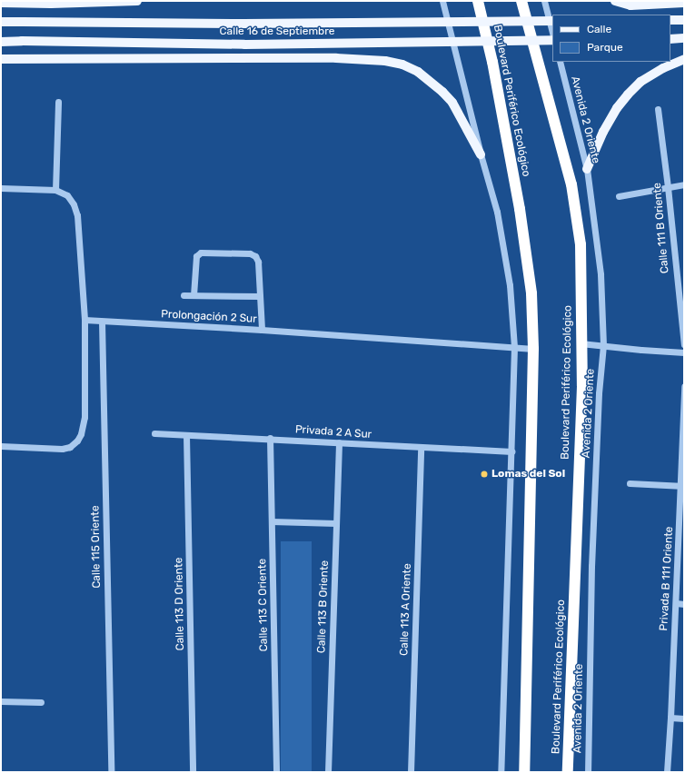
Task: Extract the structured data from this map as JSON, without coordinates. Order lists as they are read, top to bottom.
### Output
{
  "streets": {
    "highway": ["Boulevard Periférico Ecológico"],
    "main road": ["Calle 16 de Septiembre"],
    "street": [
      "Avenida 2 Oriente",
      "Calle 111 B Oriente",
      "Prolongación 2 Sur",
      "Privada 2 A Sur",
      "Calle 115 Oriente",
      "Privada B 111 Oriente",
      "Calle 113 D Oriente",
      "Calle 113 C Oriente",
      "Calle 113 B Oriente",
      "Calle 113 A Oriente"
    ]
  },
  "crossings": [
    ["Boulevard Periférico Ecológico", "Prolongación 2 Sur"],
    ["Prolongación 2 Sur", "Calle 115 Oriente"],
    ["Privada 2 A Sur", "Calle 113 D Oriente"],
    ["Privada 2 A Sur", "Calle 113 C Oriente"],
    ["Privada 2 A Sur", "Calle 113 B Oriente"],
    ["Privada 2 A Sur", "Calle 113 A Oriente"]
  ],
  "places": ["Lomas del Sol"],
  "legend": ["Calle", "Parque"]
}
